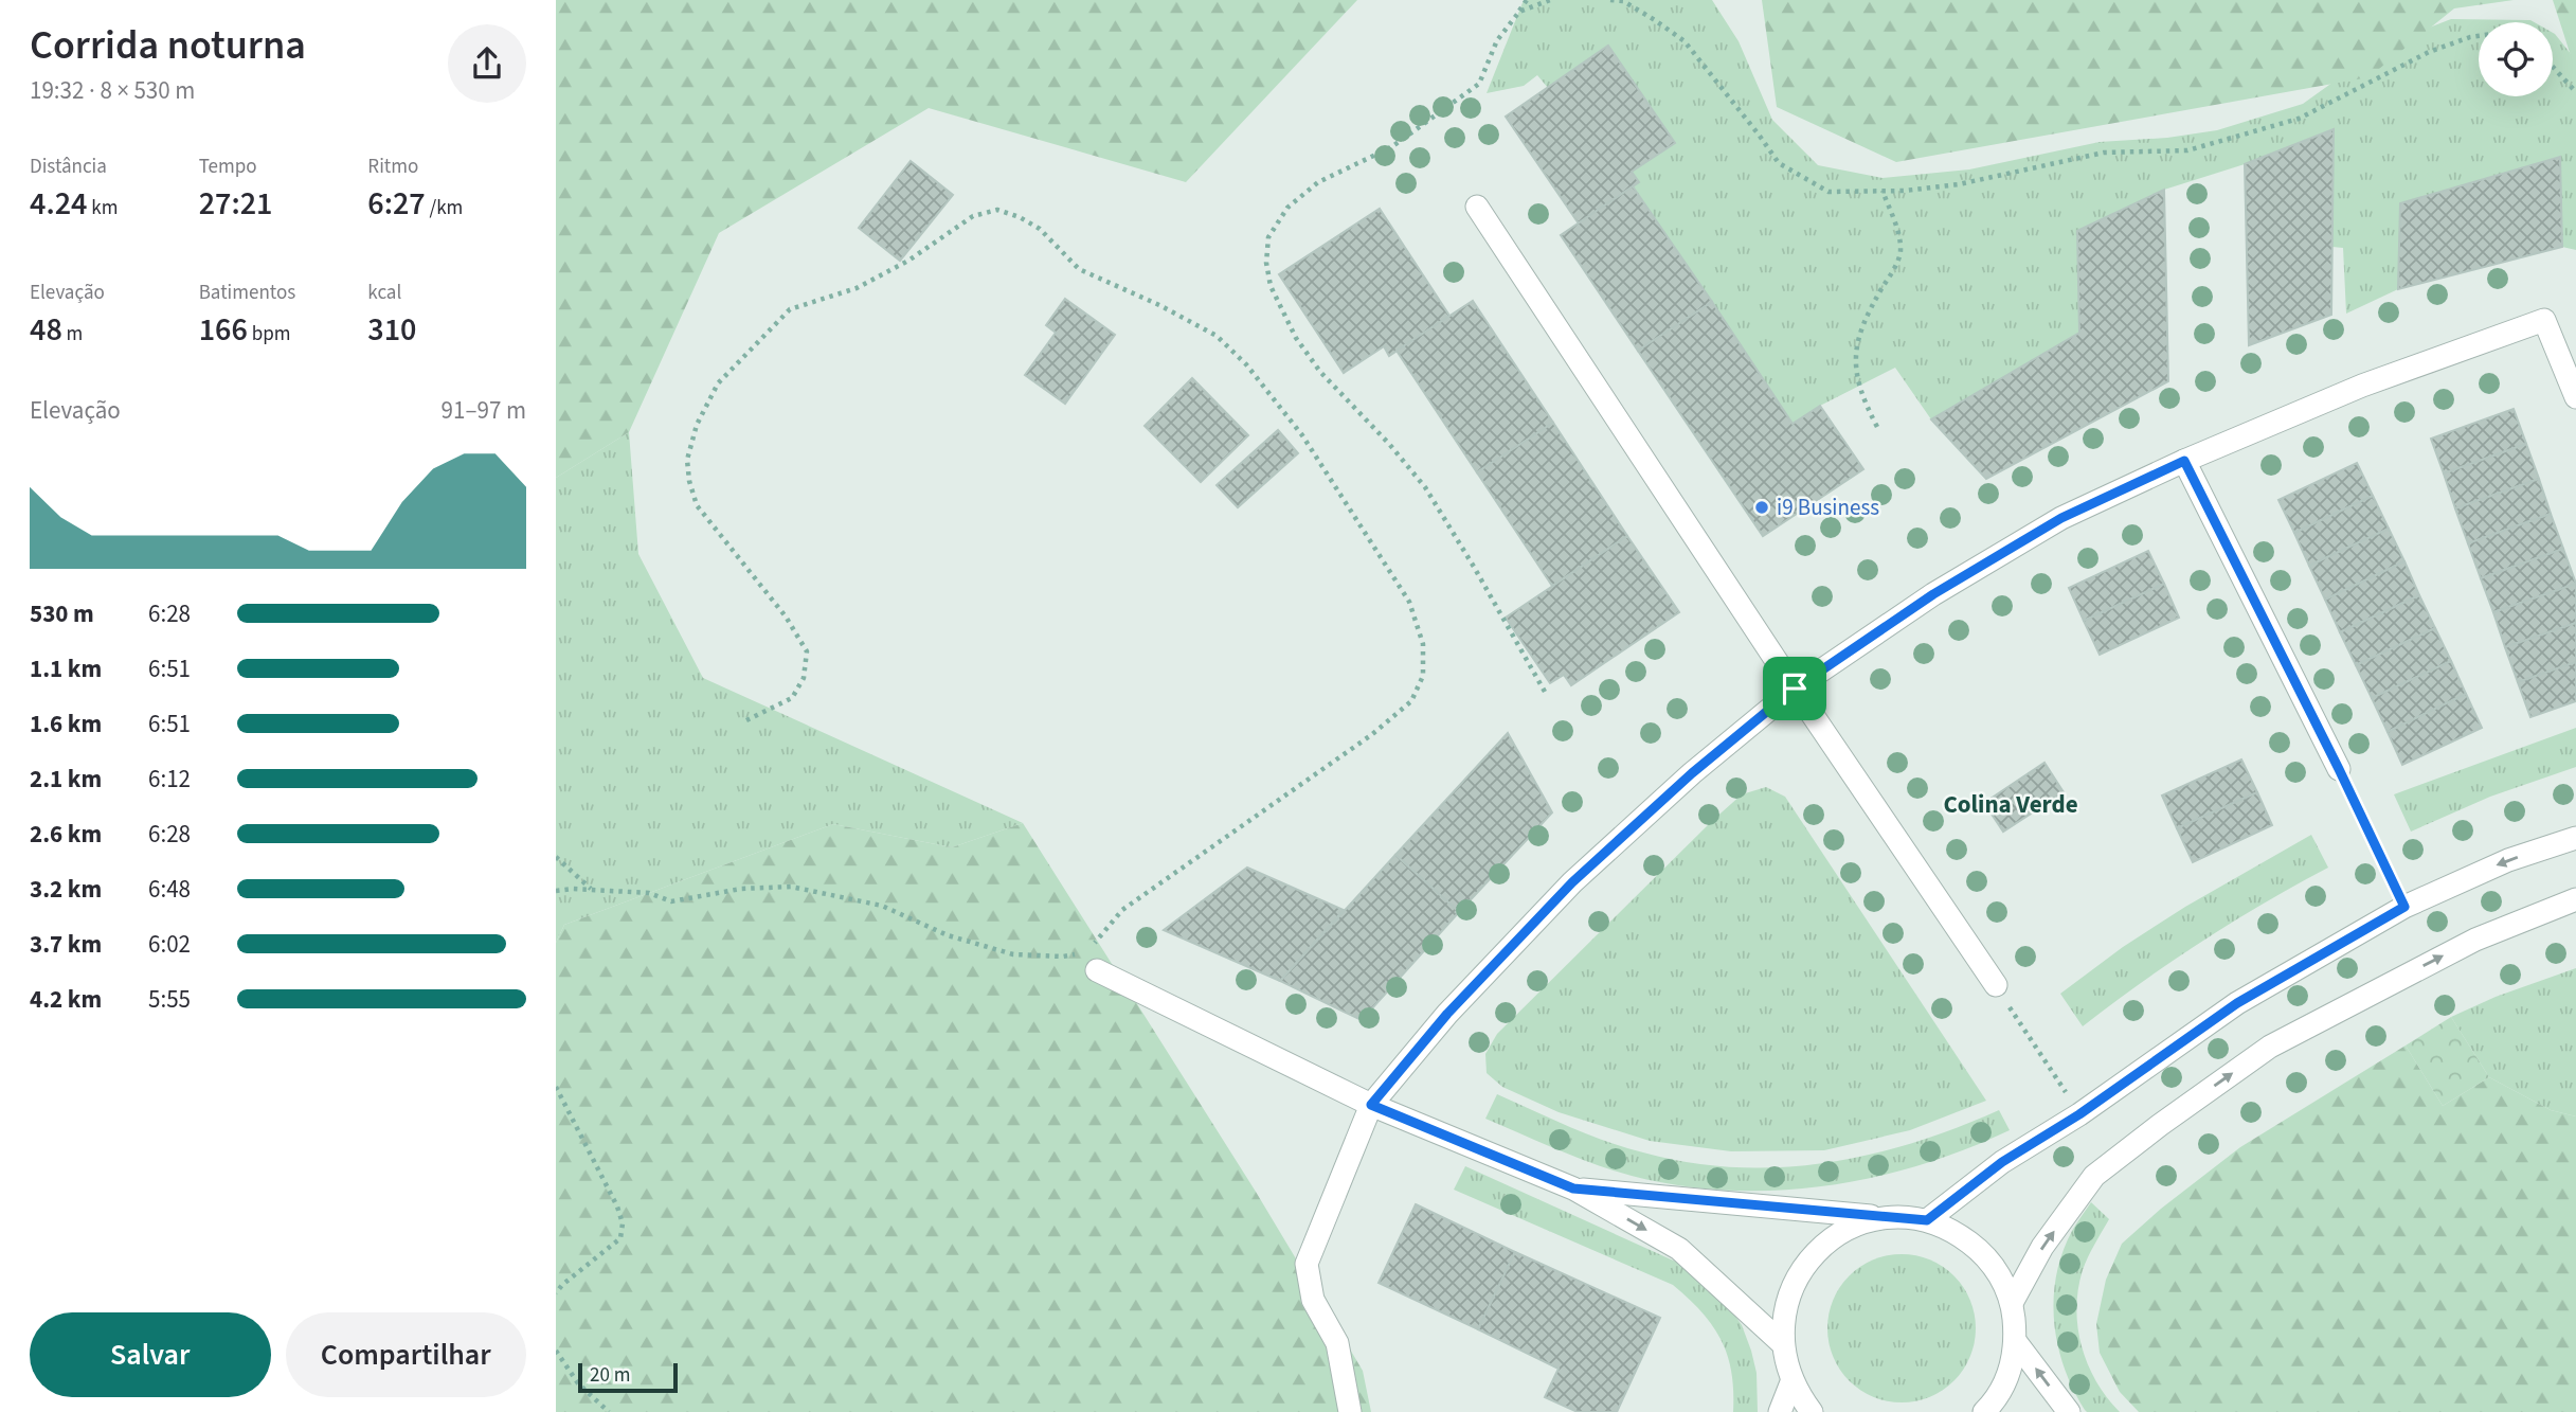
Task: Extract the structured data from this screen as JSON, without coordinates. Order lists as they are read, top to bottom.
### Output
{
  "districts": ["Colina Verde"],
  "places": ["i9 Business"],
  "scale_bar": "20 m",
  "page": {
    "heading": ["Corrida noturna", "19:32 · 8 × 530 m"],
    "stats": [
      ["Distância", "4.24 km"],
      ["Tempo", "27:21"],
      ["Ritmo", "6:27 /km"],
      ["Elevação", "48 m"],
      ["Batimentos", "166 bpm"],
      ["kcal", "310"]
    ],
    "chart": ["Elevação", "91–97 m"],
    "list": [
      {
        "name": "530 m",
        "note": "6:28"
      },
      {
        "name": "1.1 km",
        "note": "6:51"
      },
      {
        "name": "1.6 km",
        "note": "6:51"
      },
      {
        "name": "2.1 km",
        "note": "6:12"
      },
      {
        "name": "2.6 km",
        "note": "6:28"
      },
      {
        "name": "3.2 km",
        "note": "6:48"
      },
      {
        "name": "3.7 km",
        "note": "6:02"
      },
      {
        "name": "4.2 km",
        "note": "5:55"
      }
    ],
    "buttons": ["Salvar", "Compartilhar"],
    "scale": "20 m"
  }
}
